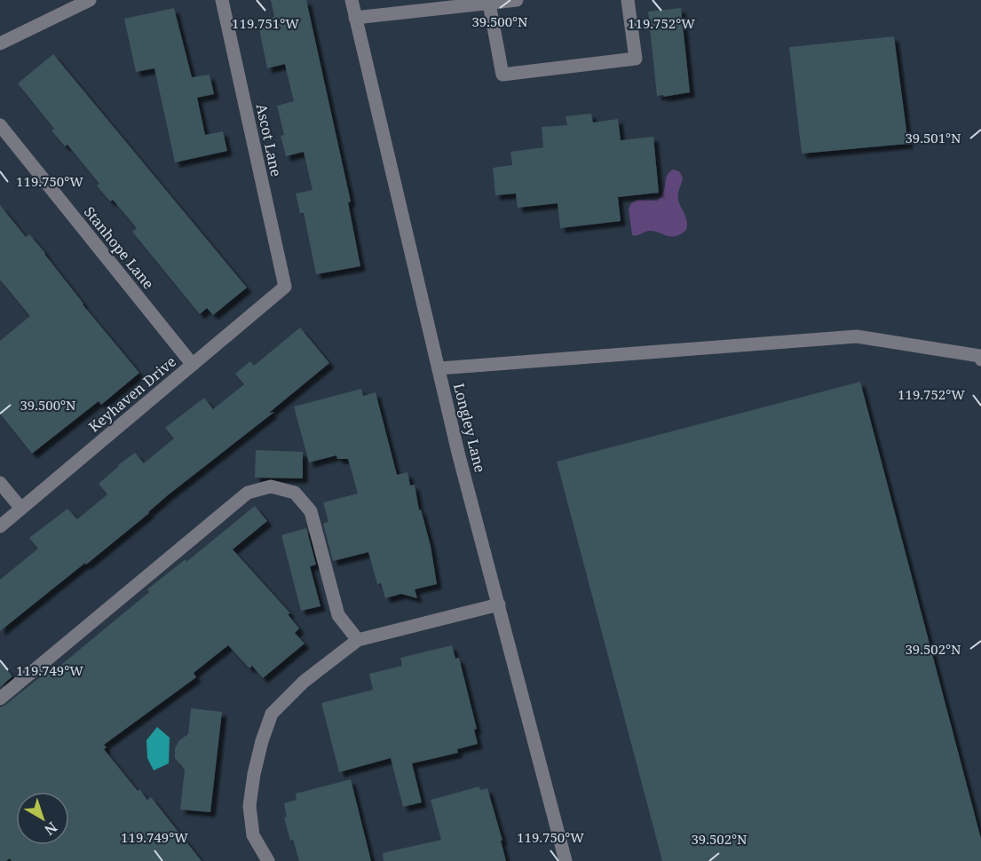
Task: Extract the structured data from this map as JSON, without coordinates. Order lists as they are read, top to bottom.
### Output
{
  "streets": {
    "street": [
      "Ascot Lane",
      "Stanhope Lane",
      "Keyhaven Drive",
      "Longley Lane"
    ]
  },
  "crossings": [
    ["Ascot Lane", "Keyhaven Drive"],
    ["Stanhope Lane", "Keyhaven Drive"]
  ],
  "north": "bottom right",
  "coordinates": [
    "39.500°N",
    "119.751°W",
    "119.752°W",
    "39.501°N",
    "119.750°W",
    "39.502°N",
    "119.749°W"
  ]
}
